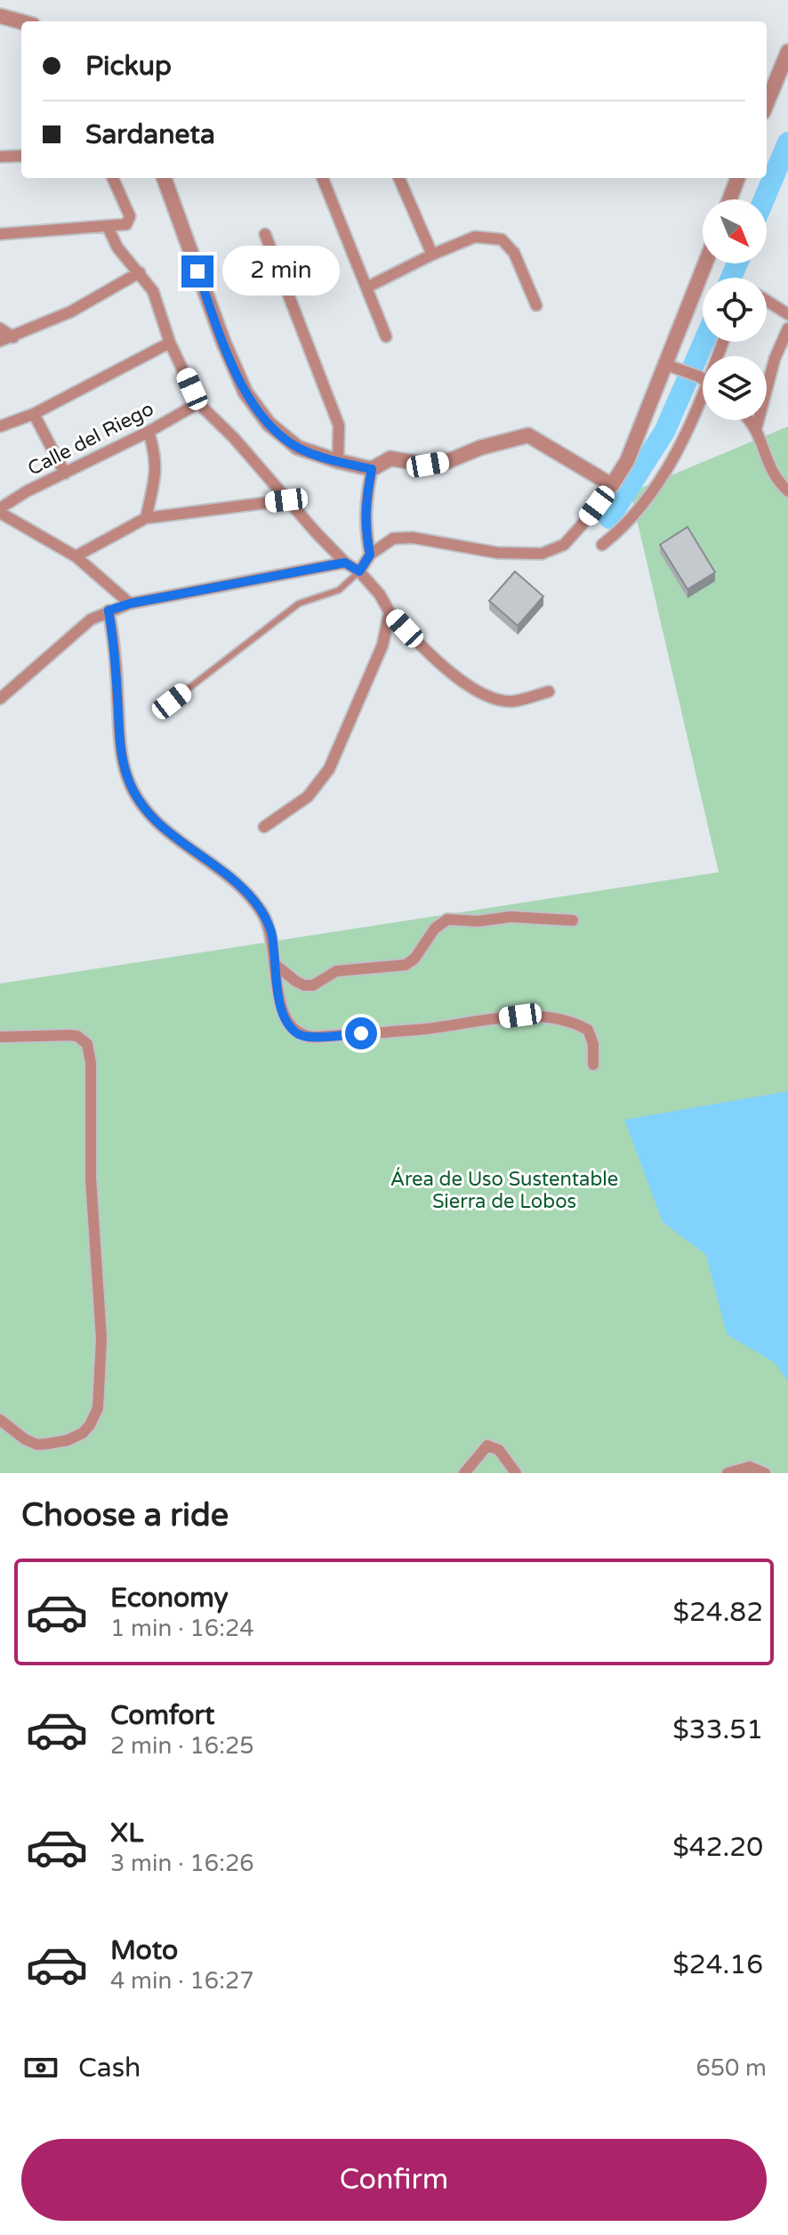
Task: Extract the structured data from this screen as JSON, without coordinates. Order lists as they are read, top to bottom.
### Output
{
  "streets": {
    "street": ["Calle del Riego"]
  },
  "parks": ["Área de Uso Sustentable Sierra de Lobos"],
  "north": "bottom right",
  "page": {
    "banner": ["Pickup", "Sardaneta"],
    "bubble": "2 min",
    "heading": "Choose a ride",
    "list": [
      {
        "name": "Economy",
        "note": "1 min · 16:24",
        "value": "$24.82"
      },
      {
        "name": "Comfort",
        "note": "2 min · 16:25",
        "value": "$33.51"
      },
      {
        "name": "XL",
        "note": "3 min · 16:26",
        "value": "$42.20"
      },
      {
        "name": "Moto",
        "note": "4 min · 16:27",
        "value": "$24.16"
      }
    ],
    "pay": ["Cash", "650 m"],
    "buttons": "Confirm"
  }
}
